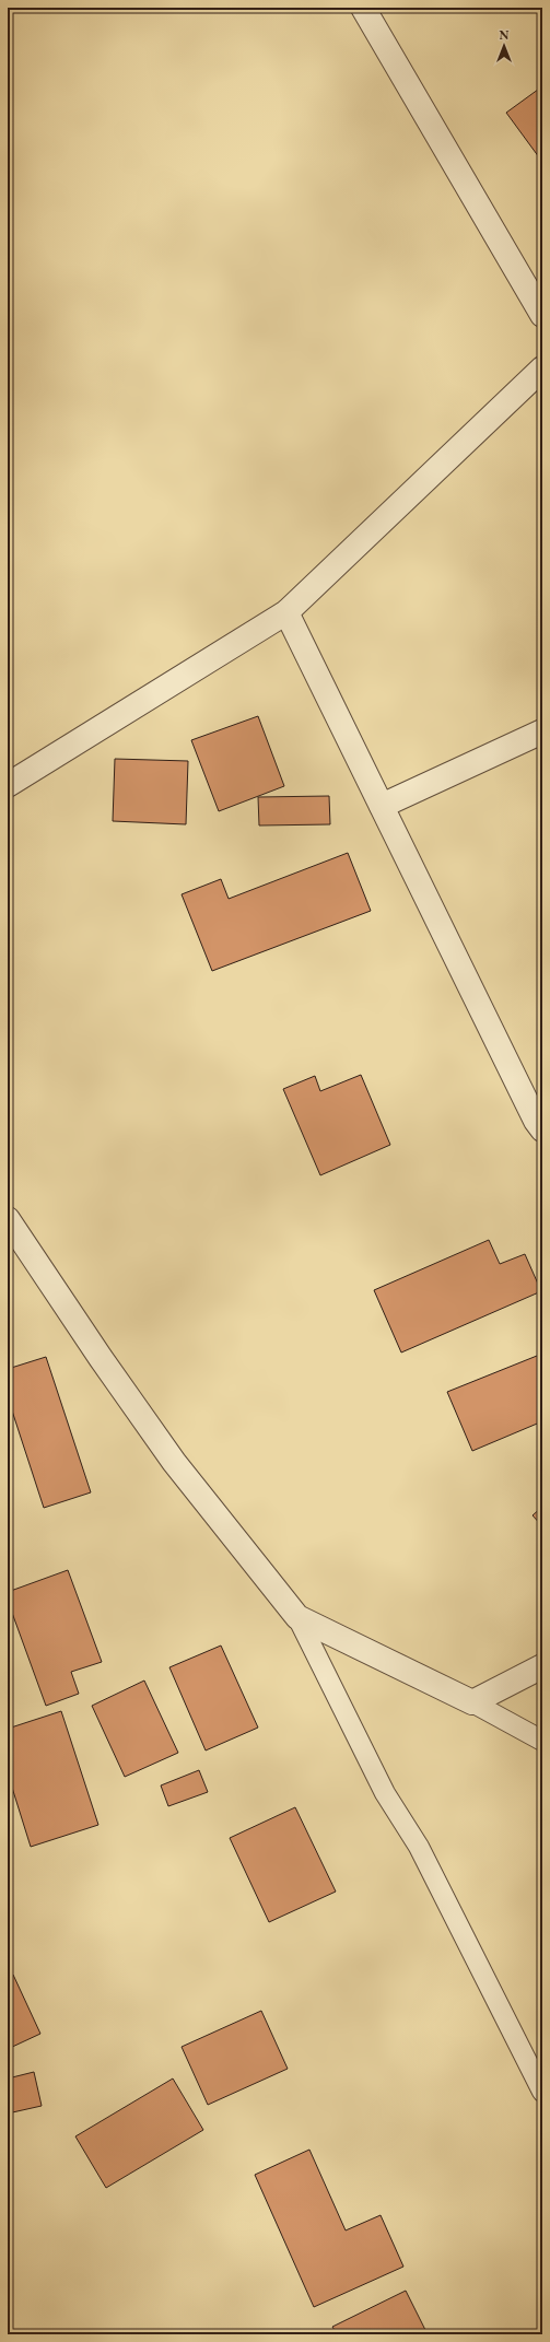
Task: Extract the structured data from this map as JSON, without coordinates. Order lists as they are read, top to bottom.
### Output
{
  "north": "top"
}
